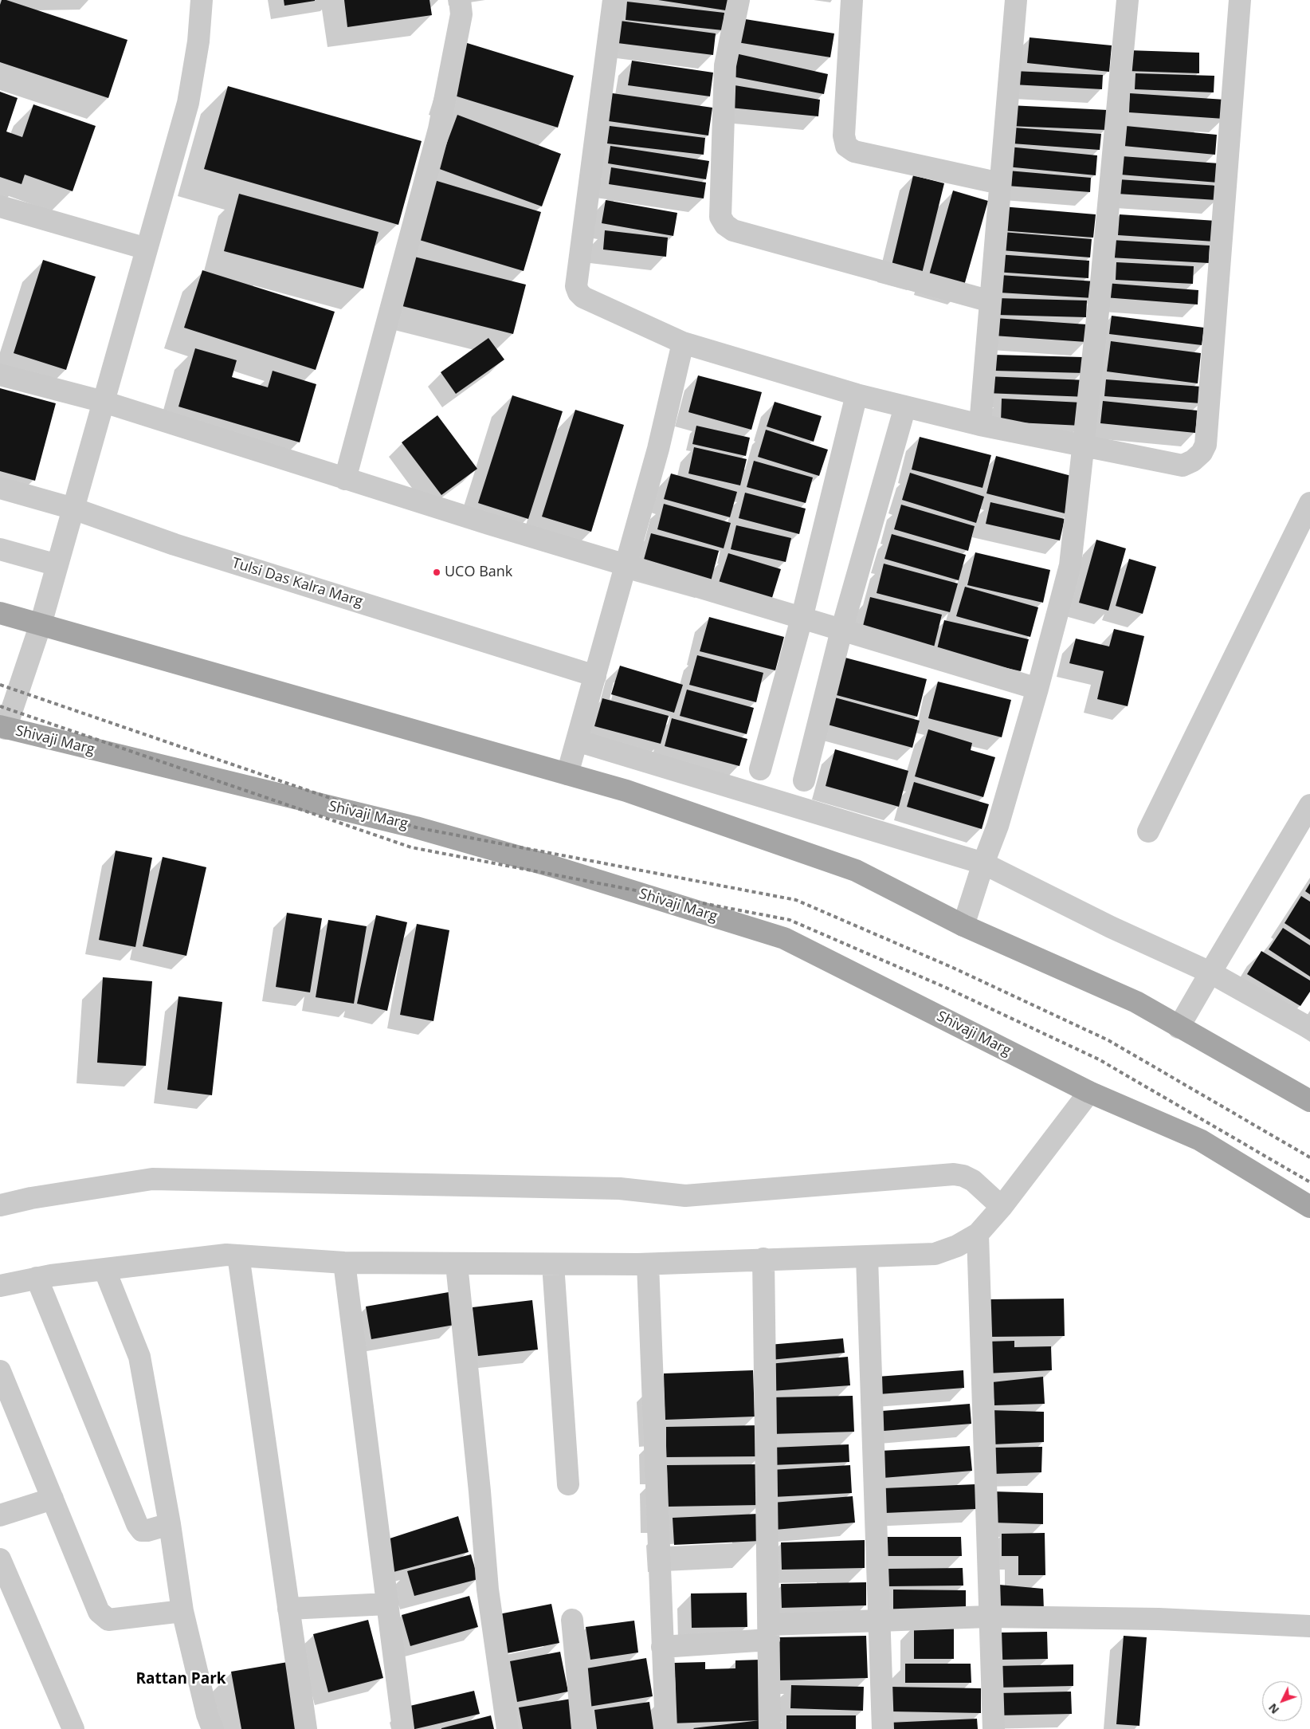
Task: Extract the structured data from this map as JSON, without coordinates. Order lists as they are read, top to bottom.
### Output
{
  "streets": {
    "main road": ["Shivaji Marg"],
    "street": ["Tulsi Das Kalra Marg"]
  },
  "districts": ["Rattan Park"],
  "places": ["UCO Bank"],
  "north": "bottom left"
}
